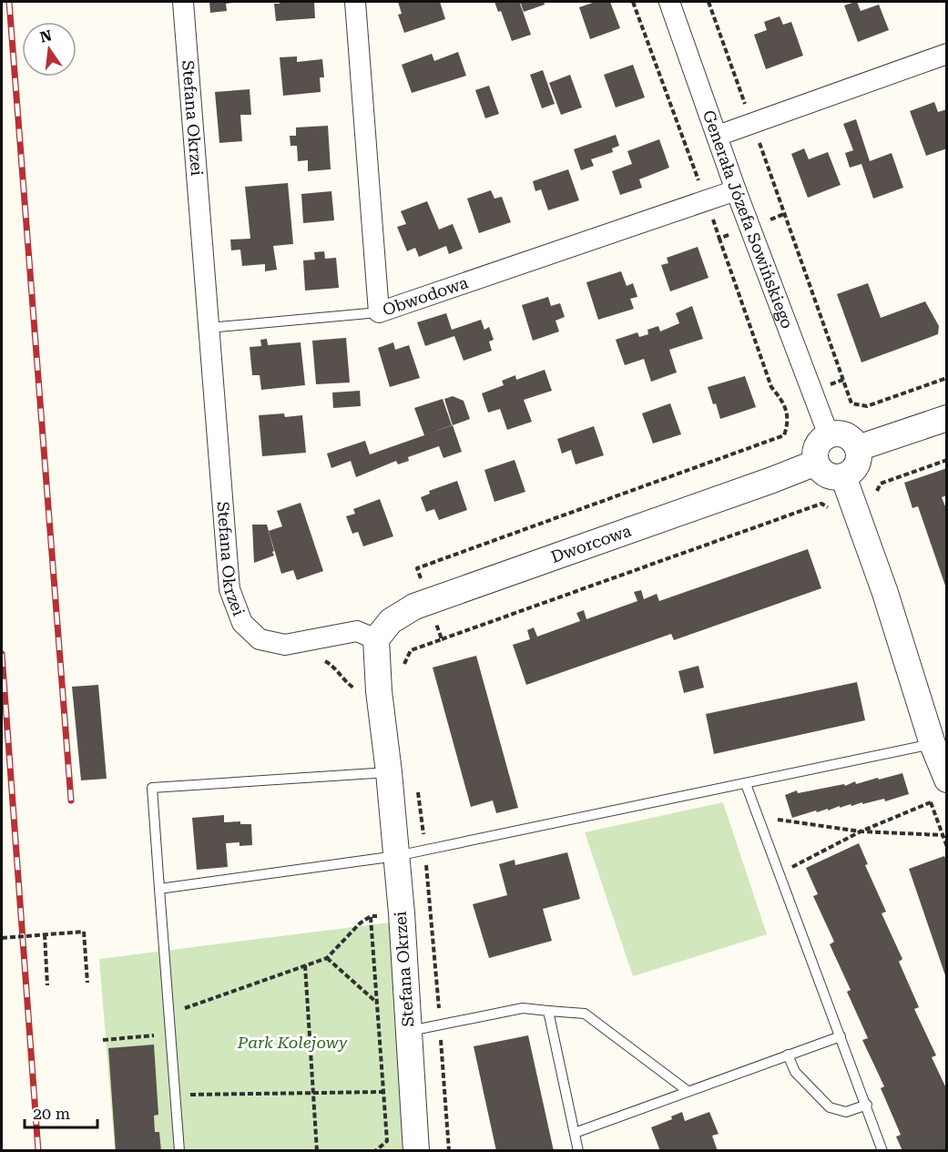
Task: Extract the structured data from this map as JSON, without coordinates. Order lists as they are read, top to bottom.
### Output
{
  "streets": {
    "street": [
      "Stefana Okrzei",
      "Generała Józefa Sowińskiego",
      "Obwodowa",
      "Dworcowa"
    ]
  },
  "crossings": [
    ["Stefana Okrzei", "Dworcowa"],
    ["Generała Józefa Sowińskiego", "Obwodowa"],
    ["Generała Józefa Sowińskiego", "Dworcowa"]
  ],
  "parks": ["Park Kolejowy"],
  "scale_bar": "20 m",
  "north": "top"
}
